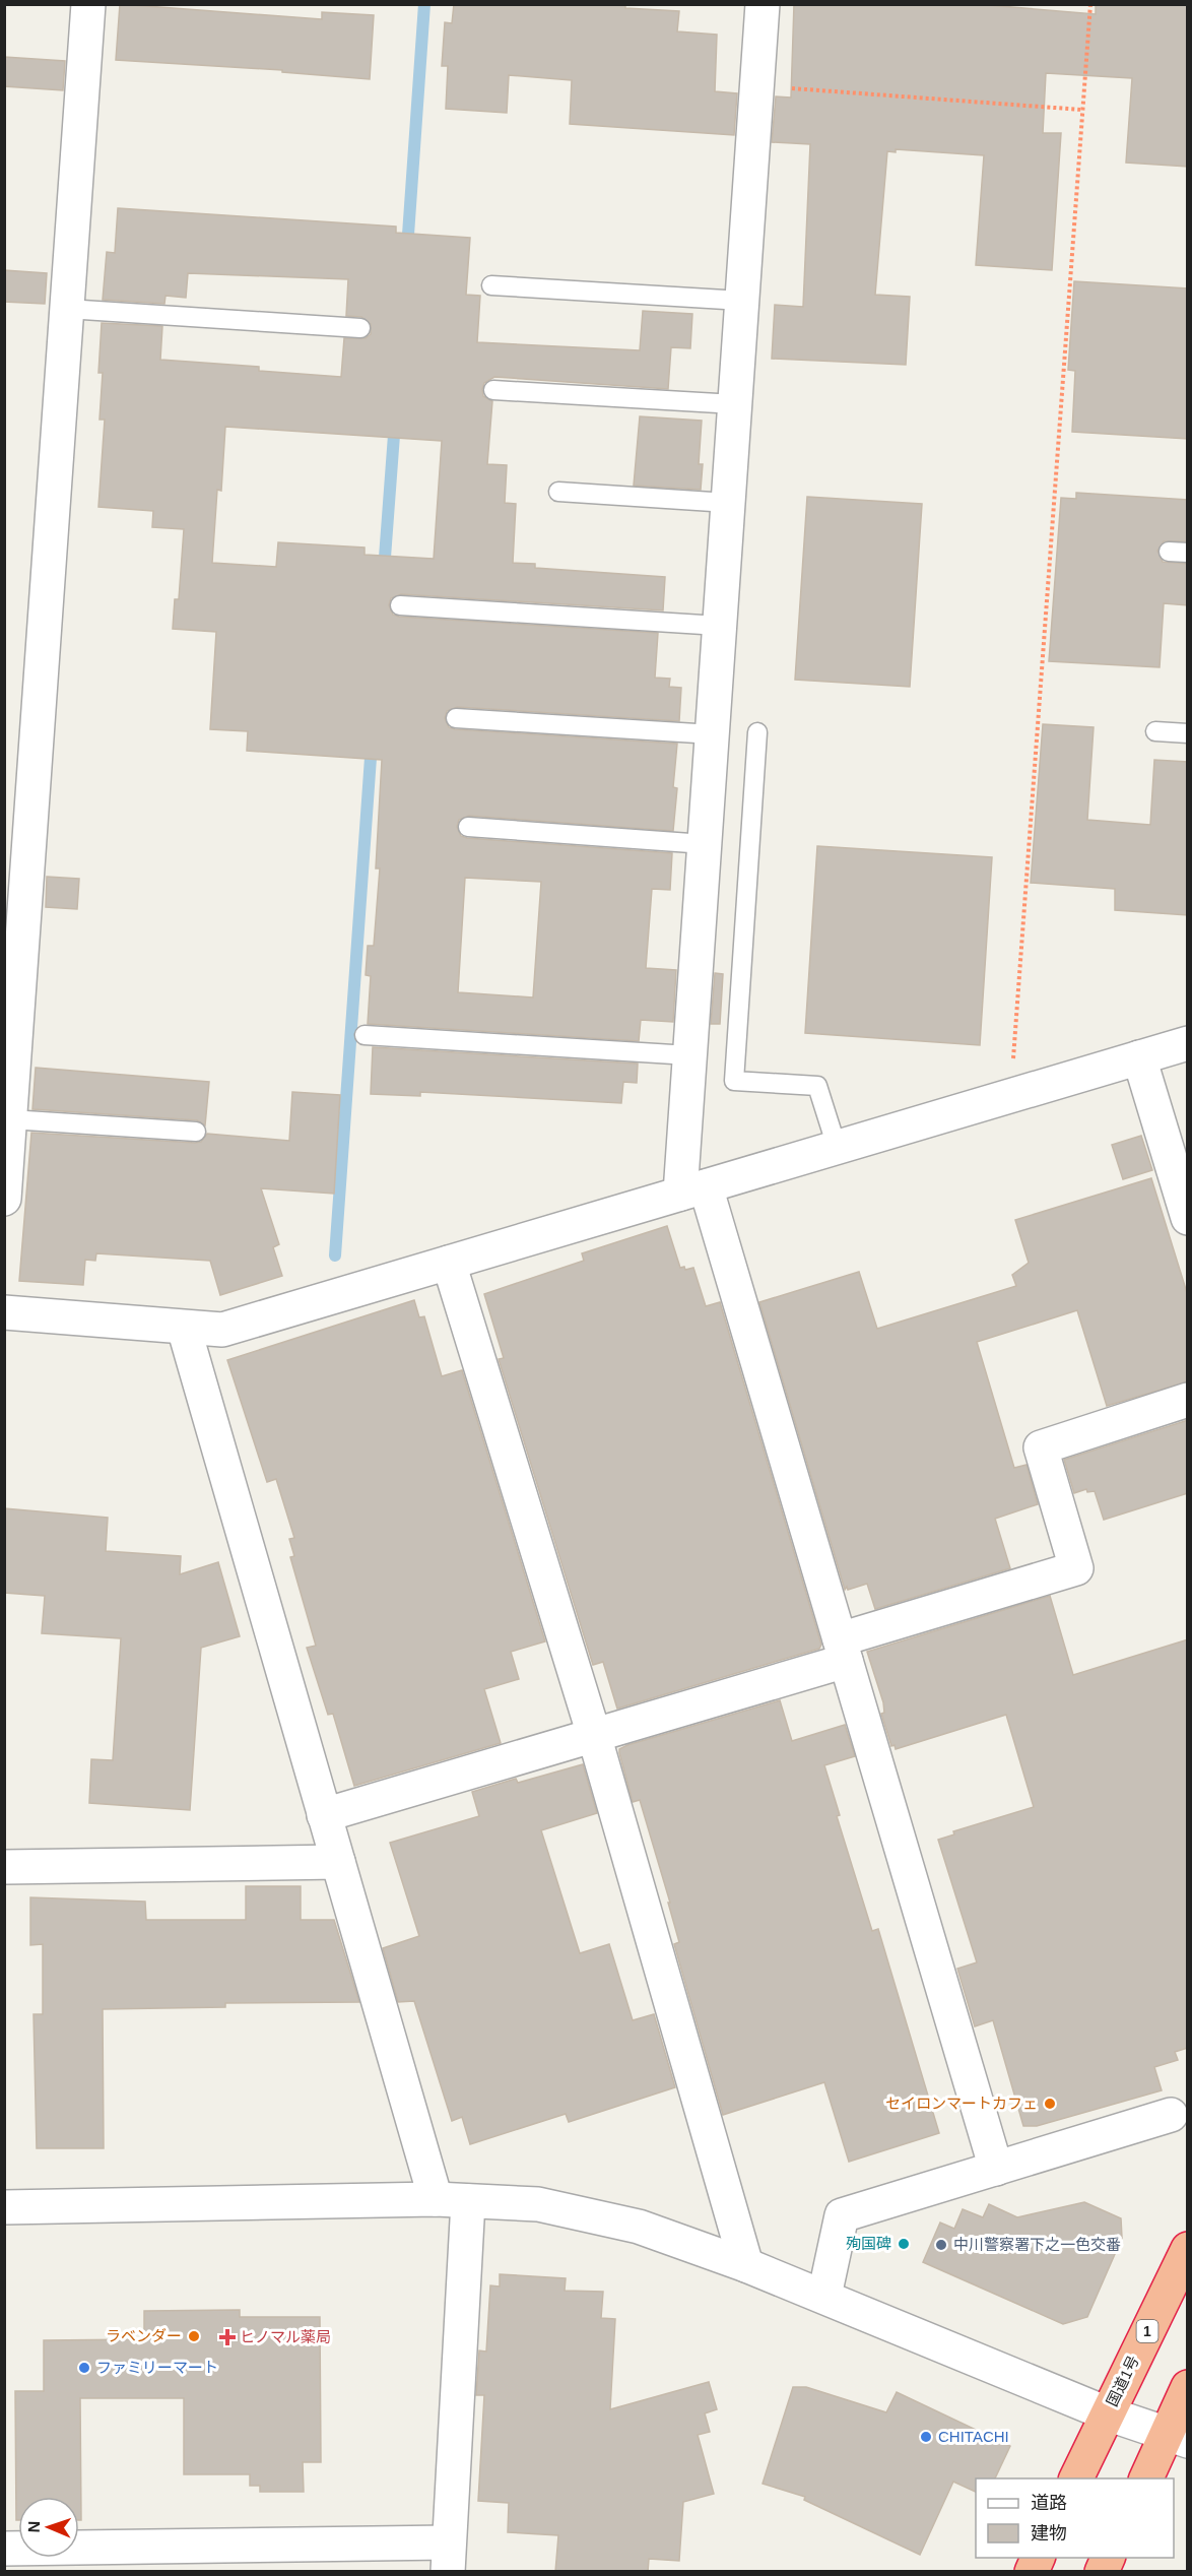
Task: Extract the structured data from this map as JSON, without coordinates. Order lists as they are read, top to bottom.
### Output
{
  "streets": {
    "highway": ["1", "国道1号"]
  },
  "places": {
    "other": [
      "セイロンマートカフェ",
      "殉国碑",
      "中川警察署下之一色交番",
      "ラベンダー",
      "ファミリーマート",
      "CHITACHI"
    ],
    "health": ["ヒノマル薬局"]
  },
  "legend": ["道路", "建物"],
  "north": "left"
}
